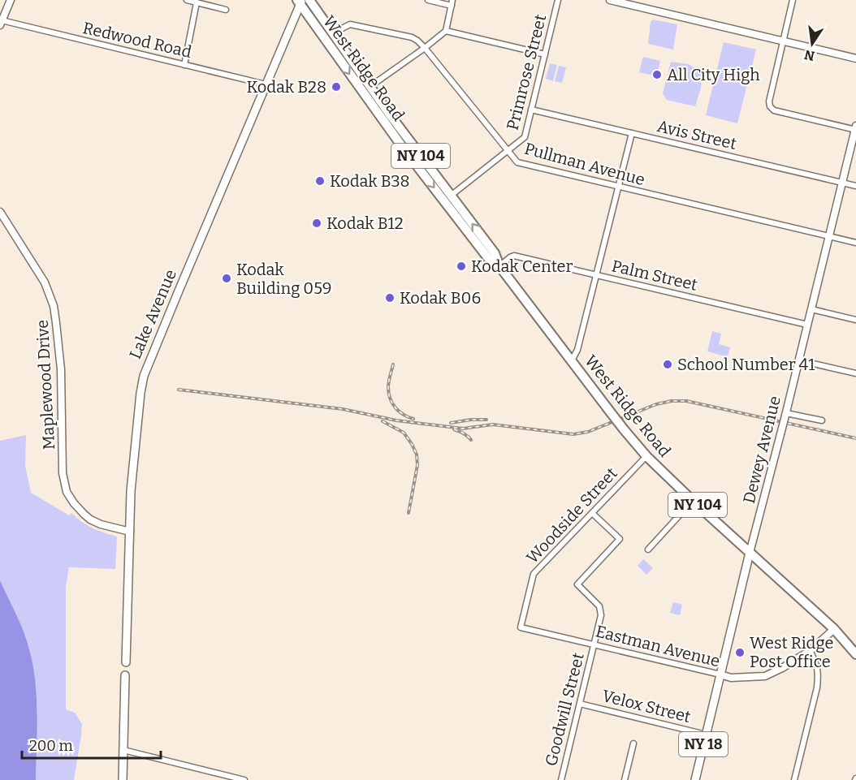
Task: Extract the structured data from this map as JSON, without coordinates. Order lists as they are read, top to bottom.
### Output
{
  "streets": {
    "highway": ["West Ridge Road", "NY 104"],
    "main road": ["Lake Avenue", "Dewey Avenue", "NY 18"],
    "street": [
      "Redwood Road",
      "Primrose Street",
      "Avis Street",
      "Pullman Avenue",
      "Palm Street",
      "Maplewood Drive",
      "Woodside Street",
      "Eastman Avenue",
      "Velox Street",
      "Goodwill Street"
    ]
  },
  "crossings": [
    ["Redwood Road", "Lake Avenue"],
    ["West Ridge Road", "Primrose Street"],
    ["West Ridge Road", "Pullman Avenue"],
    ["West Ridge Road", "Palm Street"],
    ["West Ridge Road", "Lake Avenue"],
    ["West Ridge Road", "Dewey Avenue"],
    ["West Ridge Road", "Woodside Street"],
    ["West Ridge Road", "Eastman Avenue"],
    ["Primrose Street", "Avis Street"],
    ["Primrose Street", "Pullman Avenue"],
    ["Avis Street", "Dewey Avenue"],
    ["Pullman Avenue", "Dewey Avenue"],
    ["Palm Street", "Dewey Avenue"],
    ["Lake Avenue", "Maplewood Drive"],
    ["Dewey Avenue", "Eastman Avenue"],
    ["Dewey Avenue", "Velox Street"],
    ["Woodside Street", "Eastman Avenue"],
    ["Woodside Street", "Goodwill Street"],
    ["Eastman Avenue", "Goodwill Street"],
    ["Velox Street", "Goodwill Street"]
  ],
  "places": [
    "All City High",
    "Kodak B28",
    "Kodak B38",
    "Kodak B12",
    "Kodak Center",
    "Kodak Building 059",
    "Kodak B06",
    "School Number 41",
    "West Ridge Post Office"
  ],
  "scale_bar": "200 m",
  "north": "bottom"
}
